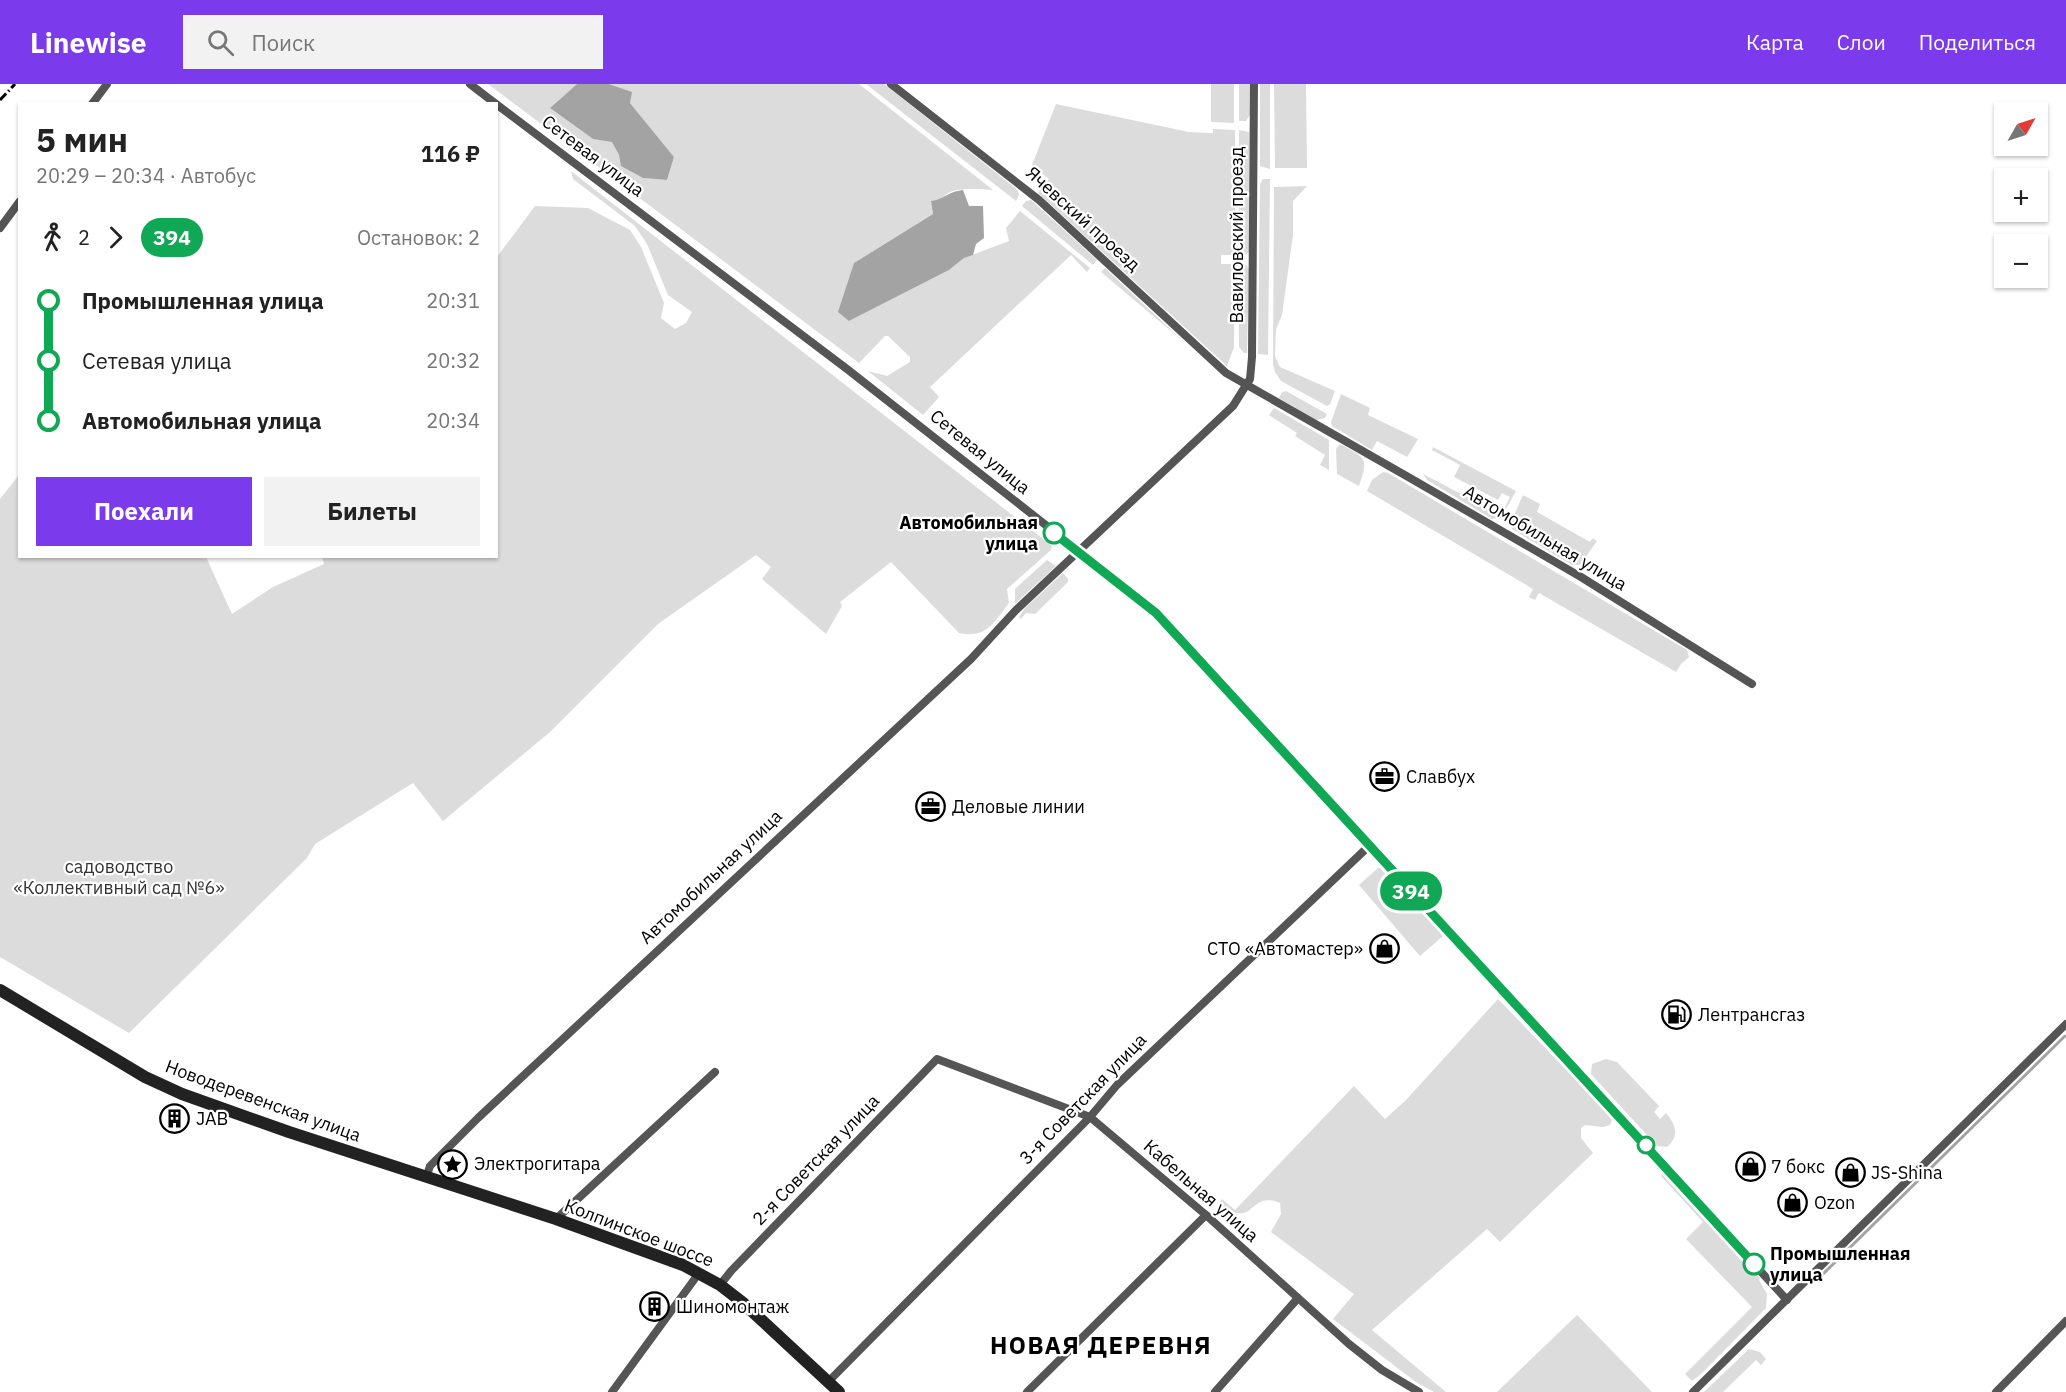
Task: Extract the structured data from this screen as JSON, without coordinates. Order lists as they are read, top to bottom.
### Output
{
  "streets": {
    "main road": ["Новодеревенская улица", "Колпинское шоссе"],
    "street": [
      "Сетевая улица",
      "Ячевский проезд",
      "Вавиловский проезд",
      "Автомобильная улица",
      "3-я Советская улица",
      "2-я Советская улица",
      "Кабельная улица"
    ]
  },
  "crossings": [
    ["Сетевая улица", "Автомобильная улица"],
    ["Сетевая улица", "3-я Советская улица"],
    ["Ячевский проезд", "Вавиловский проезд"],
    ["Ячевский проезд", "Автомобильная улица"],
    ["Вавиловский проезд", "Автомобильная улица"],
    ["Автомобильная улица", "Новодеревенская улица"],
    ["Автомобильная улица", "Колпинское шоссе"],
    ["3-я Советская улица", "Кабельная улица"],
    ["3-я Советская улица", "Колпинское шоссе"],
    ["Новодеревенская улица", "Колпинское шоссе"],
    ["2-я Советская улица", "Кабельная улица"],
    ["2-я Советская улица", "Колпинское шоссе"]
  ],
  "districts": ["НОВАЯ ДЕРЕВНЯ"],
  "parks": ["садоводство «Коллективный сад №6»"],
  "places": {
    "other": ["Автомобильная улица", "Промышленная улица"],
    "office": ["Славбух", "Деловые линии"],
    "shop": [
      "СТО «Автомастер»",
      "7 бокс",
      "JS-Shina",
      "Ozon"
    ],
    "fuel station": ["Лентрансгаз"],
    "building": ["JAB", "Шиномонтаж"],
    "place": ["Электрогитара"]
  },
  "lines": ["bus line 394"],
  "north": "top right",
  "page": {
    "header": "Linewise",
    "search": "Поиск",
    "nav": ["Карта", "Слои", "Поделиться"],
    "on_map": "394",
    "map_buttons": ["+", "−"],
    "heading": ["5 мин", "20:29 – 20:34 · Автобус", "116 ₽"],
    "legs": ["2", "394", "Остановок: 2"],
    "list": [
      {
        "name": "Промышленная улица",
        "value": "20:31"
      },
      {
        "name": "Сетевая улица",
        "value": "20:32"
      },
      {
        "name": "Автомобильная улица",
        "value": "20:34"
      }
    ],
    "buttons": ["Поехали", "Билеты"]
  }
}
